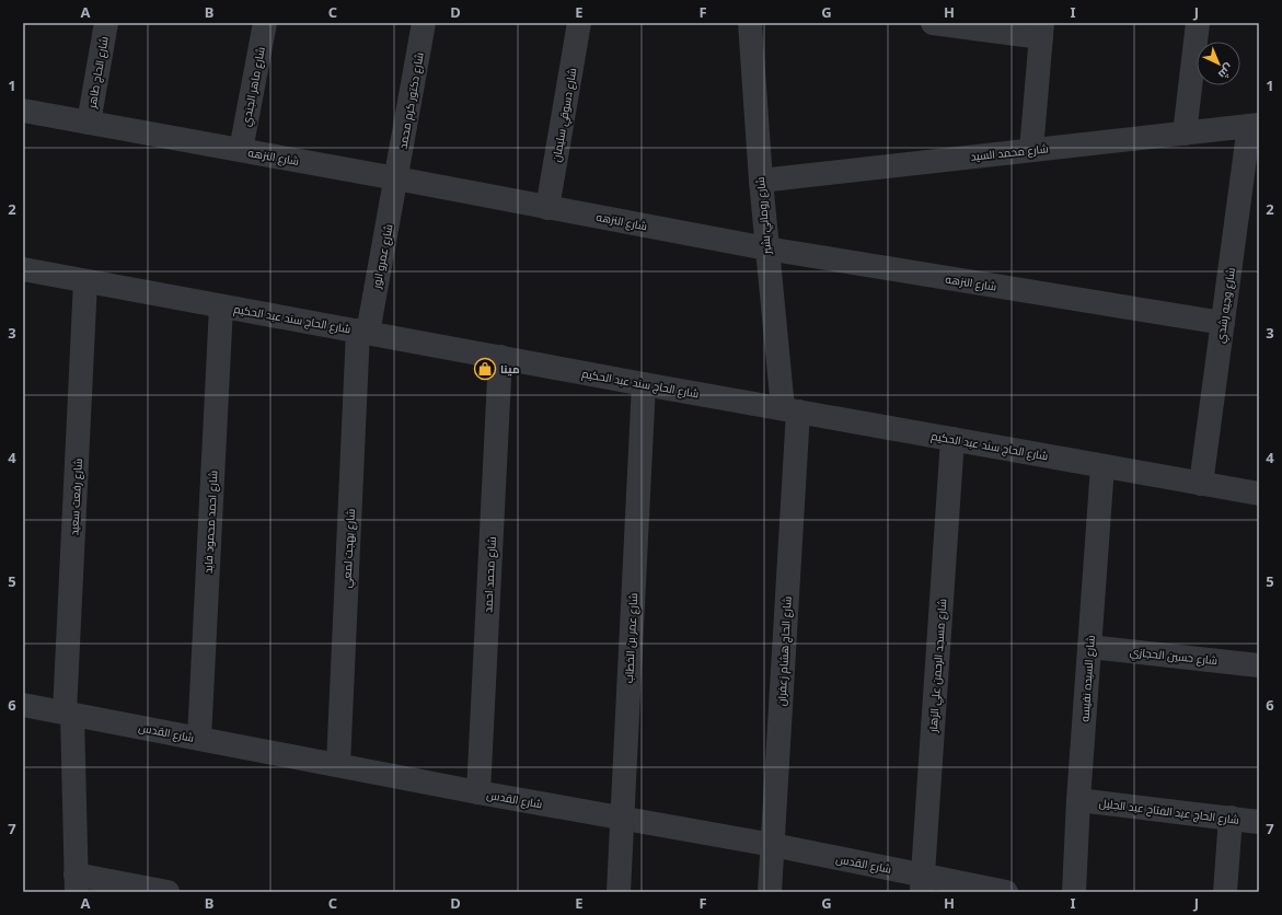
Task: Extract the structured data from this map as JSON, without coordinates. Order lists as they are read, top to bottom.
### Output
{
  "streets": {
    "street": [
      "شارع الحاج طاهر",
      "شارع ماهر الجندي",
      "شارع دكتور كرم محمد",
      "شارع دسوقي سليمان",
      "شارع محمد السيد",
      "شارع النزهه",
      "شارع روماني بشير",
      "شارع عمرو انور",
      "شارع وجيه رشدي",
      "شارع الحاج سند عبد الحكيم",
      "شارع رفعت سعيد",
      "شارع احمد محمود فايد",
      "شارع بهجت لمعي",
      "شارع محمد احمد",
      "شارع عمر بن الخطاب",
      "شارع الحاج هشام زعفران",
      "شارع حسين الحجازي",
      "شارع مسجد الرحمن علي الزهار",
      "شارع السيده نفيسه",
      "شارع القدس",
      "شارع الحاج عبد الفتاح عبد الجليل"
    ]
  },
  "crossings": [
    ["شارع الحاج طاهر", "شارع النزهه"],
    ["شارع ماهر الجندي", "شارع النزهه"],
    ["شارع دكتور كرم محمد", "شارع النزهه"],
    ["شارع دكتور كرم محمد", "شارع عمرو انور"],
    ["شارع دسوقي سليمان", "شارع النزهه"],
    ["شارع محمد السيد", "شارع روماني بشير"],
    ["شارع محمد السيد", "شارع وجيه رشدي"],
    ["شارع النزهه", "شارع روماني بشير"],
    ["شارع النزهه", "شارع عمرو انور"],
    ["شارع النزهه", "شارع وجيه رشدي"],
    ["شارع روماني بشير", "شارع الحاج سند عبد الحكيم"],
    ["شارع روماني بشير", "شارع الحاج هشام زعفران"],
    ["شارع عمرو انور", "شارع الحاج سند عبد الحكيم"],
    ["شارع عمرو انور", "شارع بهجت لمعي"],
    ["شارع وجيه رشدي", "شارع الحاج سند عبد الحكيم"],
    ["شارع الحاج سند عبد الحكيم", "شارع رفعت سعيد"],
    ["شارع الحاج سند عبد الحكيم", "شارع احمد محمود فايد"],
    ["شارع الحاج سند عبد الحكيم", "شارع بهجت لمعي"],
    ["شارع الحاج سند عبد الحكيم", "شارع محمد احمد"],
    ["شارع الحاج سند عبد الحكيم", "شارع عمر بن الخطاب"],
    ["شارع الحاج سند عبد الحكيم", "شارع الحاج هشام زعفران"],
    ["شارع الحاج سند عبد الحكيم", "شارع مسجد الرحمن علي الزهار"],
    ["شارع الحاج سند عبد الحكيم", "شارع السيده نفيسه"],
    ["شارع رفعت سعيد", "شارع القدس"],
    ["شارع احمد محمود فايد", "شارع القدس"],
    ["شارع بهجت لمعي", "شارع القدس"],
    ["شارع محمد احمد", "شارع القدس"],
    ["شارع عمر بن الخطاب", "شارع القدس"],
    ["شارع الحاج هشام زعفران", "شارع القدس"],
    ["شارع حسين الحجازي", "شارع السيده نفيسه"],
    ["شارع مسجد الرحمن علي الزهار", "شارع القدس"],
    ["شارع السيده نفيسه", "شارع الحاج عبد الفتاح عبد الجليل"]
  ],
  "places": {
    "shop": ["مينا"]
  },
  "north": "bottom right",
  "grid": {
    "columns": [
      "A",
      "B",
      "C",
      "D",
      "E",
      "F",
      "G",
      "H",
      "I",
      "J"
    ],
    "rows": [
      "1",
      "2",
      "3",
      "4",
      "5",
      "6",
      "7"
    ]
  }
}
